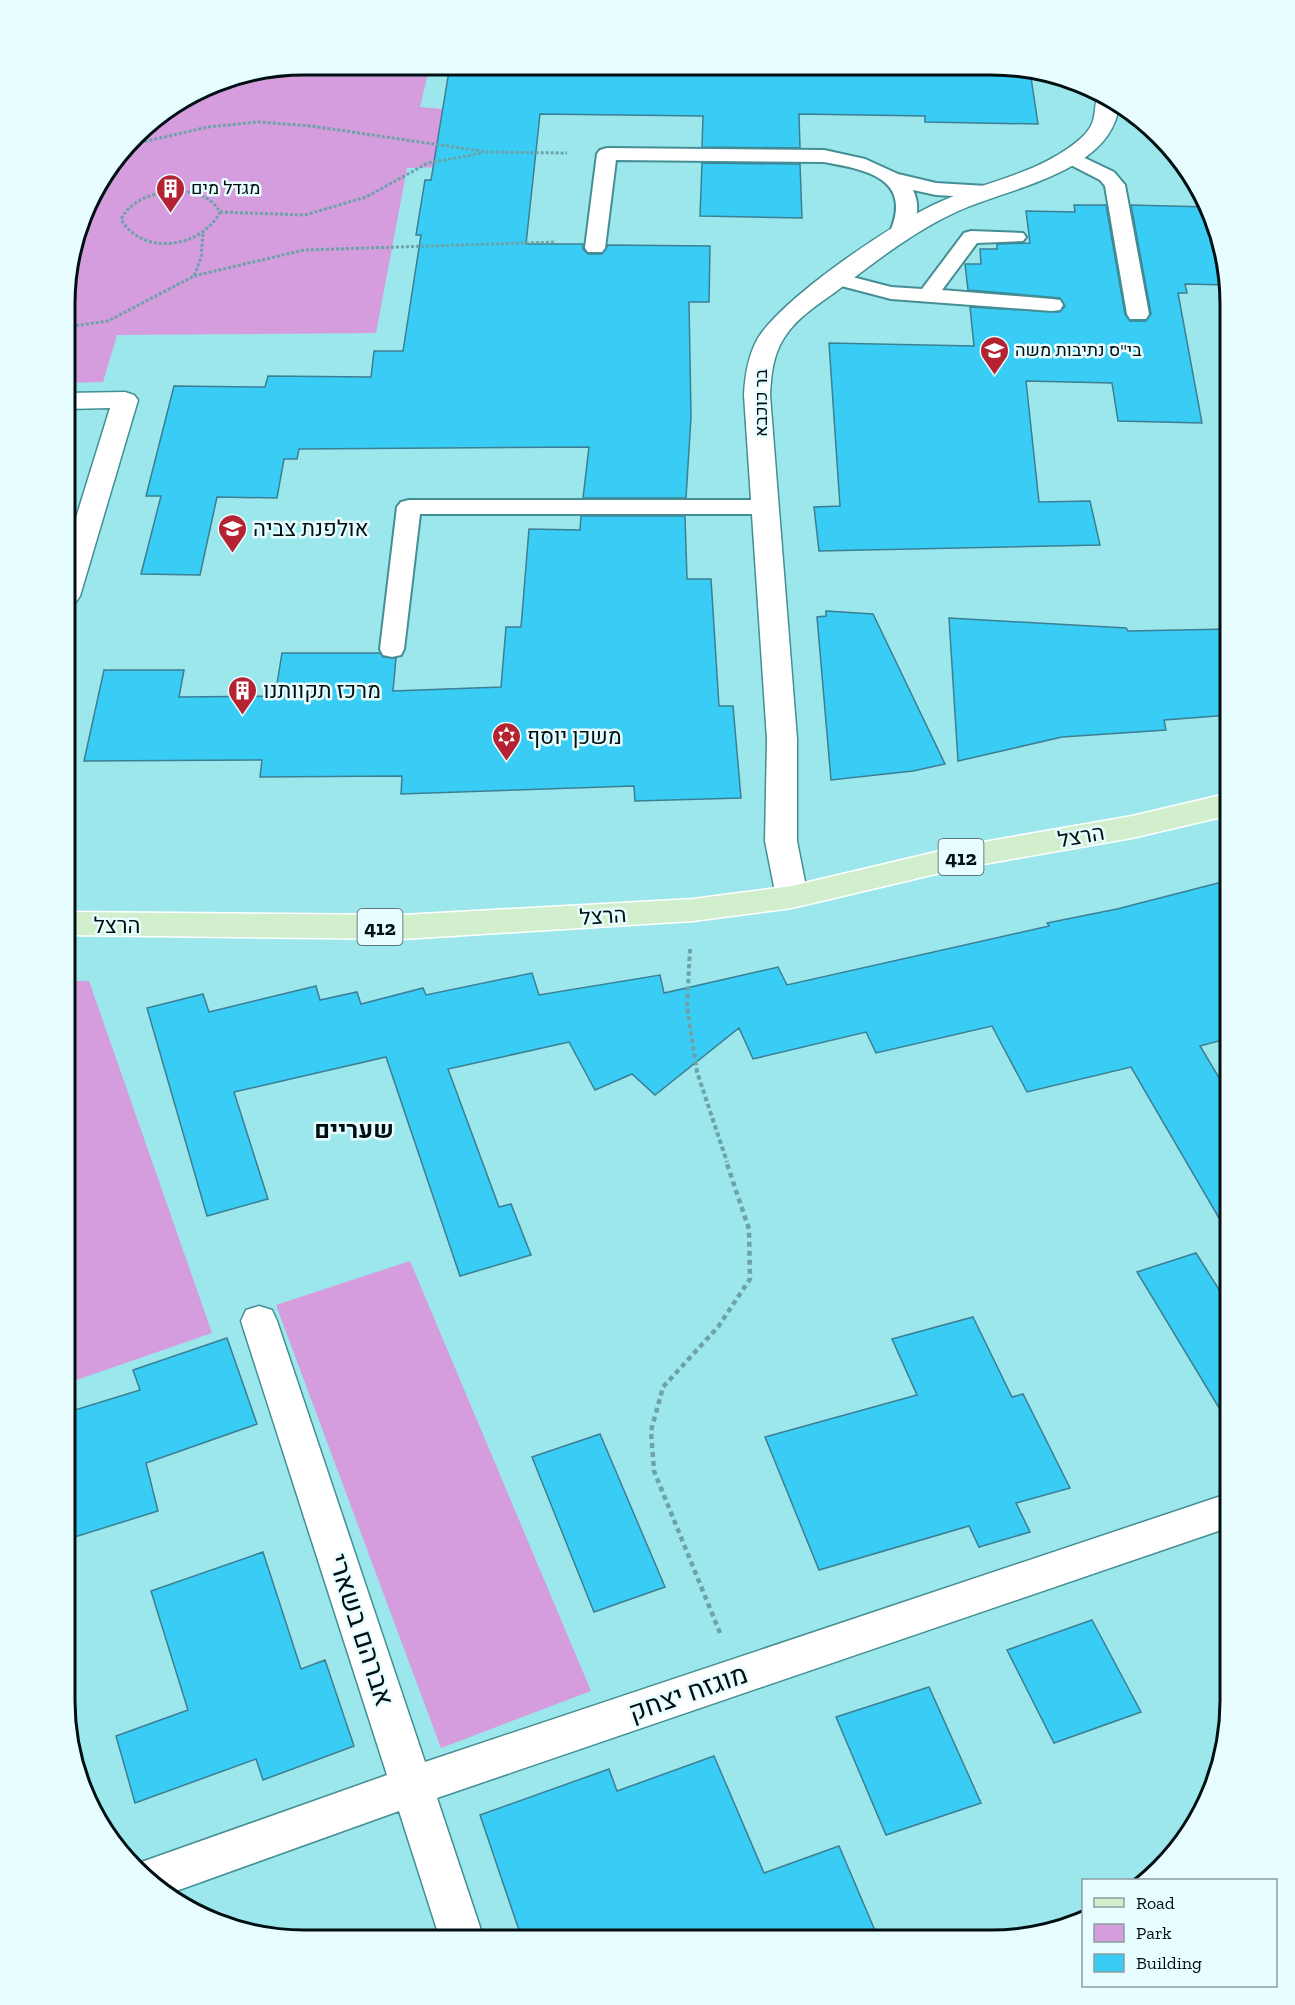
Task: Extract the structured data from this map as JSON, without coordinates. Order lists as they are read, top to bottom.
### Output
{
  "streets": {
    "main road": ["הרצל", "412"],
    "street": ["בר כוכבא", "אברהם בשארי", "מוגזח יצחק"]
  },
  "crossings": [
    ["בר כוכבא", "הרצל"],
    ["אברהם בשארי", "מוגזח יצחק"]
  ],
  "districts": ["שעריים"],
  "places": {
    "building": ["מגדל מים", "מרכז תקוותנו"],
    "school or university": ["בי\"ס נתיבות משה", "אולפנת צביה"],
    "synagogue": ["משכן יוסף"]
  },
  "legend": ["Road", "Park", "Building"]
}
